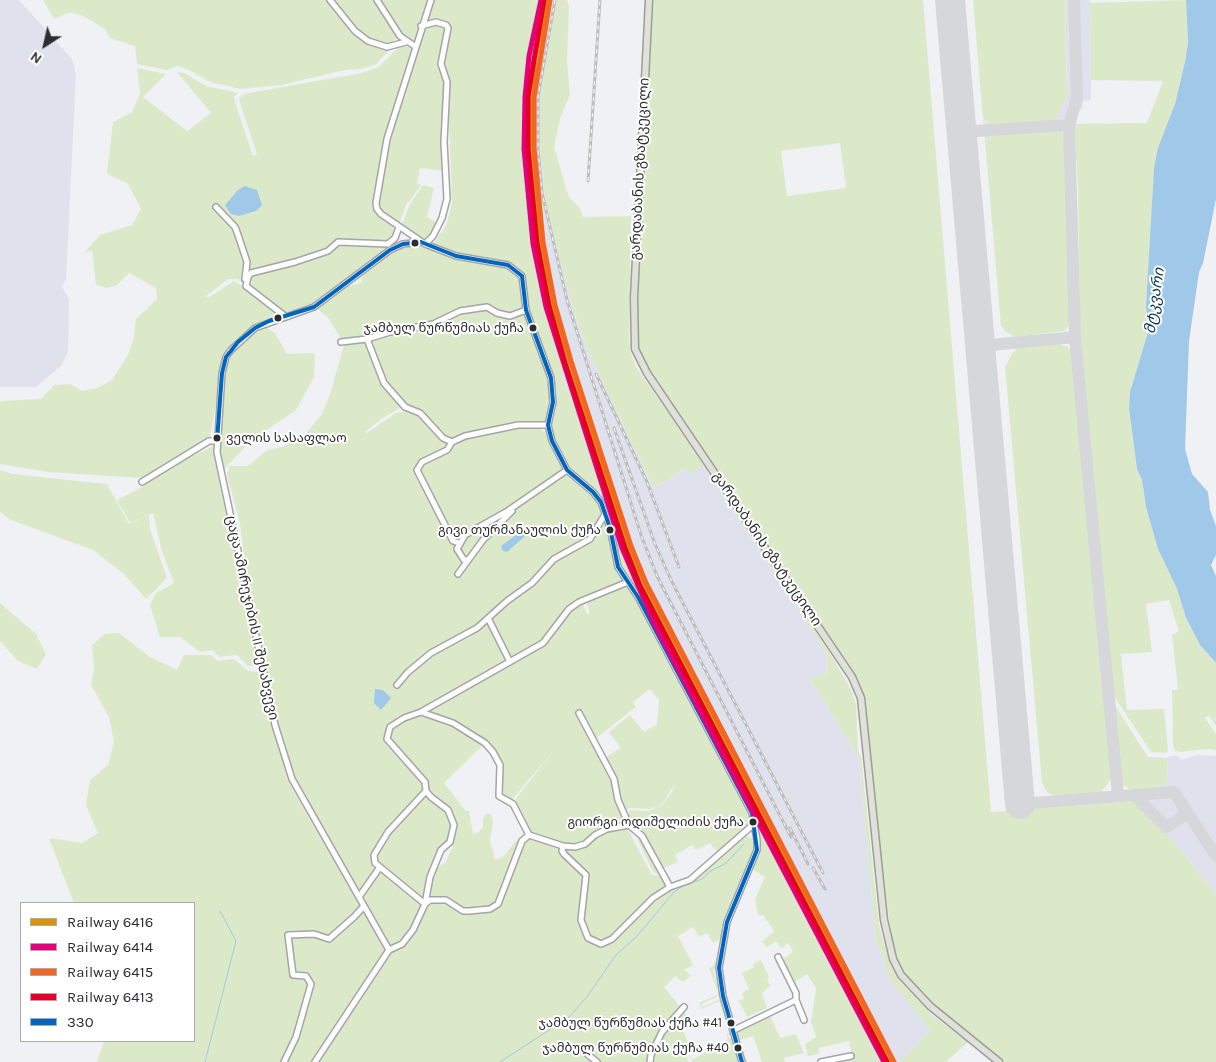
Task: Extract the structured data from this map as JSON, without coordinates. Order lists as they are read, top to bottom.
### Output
{
  "streets": {
    "main road": ["გარდაბანის გზატკეცილი"],
    "street": ["ცაცა ამირეჯიბის II შესახვევი"]
  },
  "water": ["მტკვარი"],
  "places": [
    "ჯამბულ წურწუმიას ქუჩა",
    "ველის სასაფლაო",
    "გივი თურმანაულის ქუჩა",
    "გიორგი ოდიშელიძის ქუჩა",
    "ჯამბულ წურწუმიას ქუჩა #41",
    "ჯამბულ წურწუმიას ქუჩა #40"
  ],
  "lines": [
    "rail line 6416",
    "rail line 6414",
    "rail line 6415",
    "rail line 6413",
    "transit line 330"
  ],
  "legend": [
    "Railway 6416",
    "Railway 6414",
    "Railway 6415",
    "Railway 6413",
    "330"
  ],
  "north": "bottom left"
}
